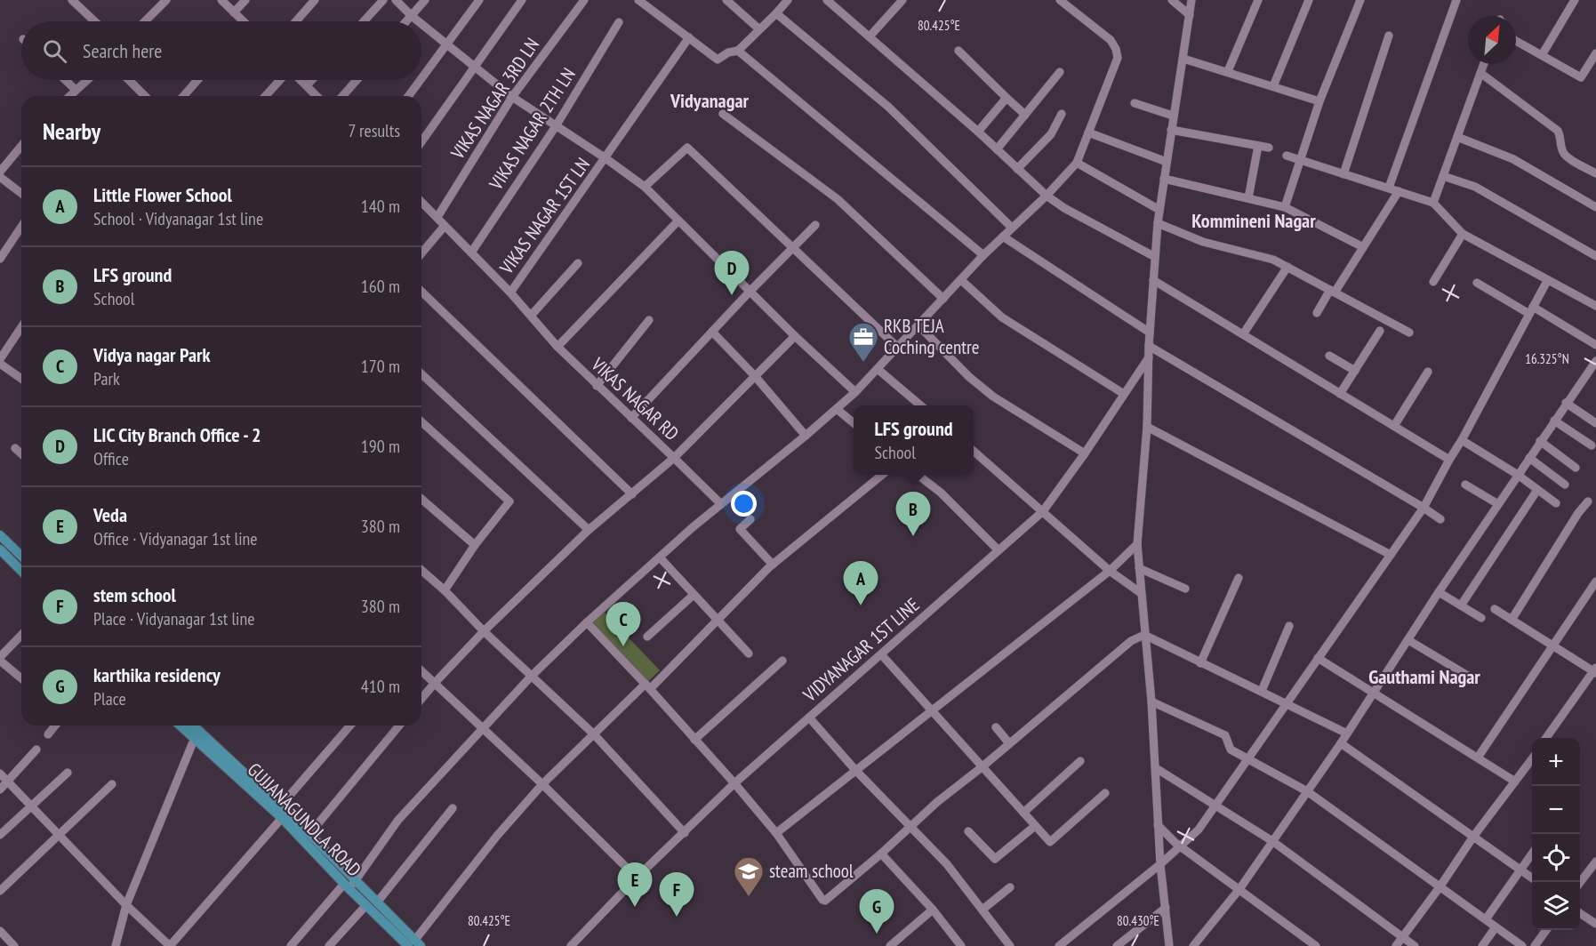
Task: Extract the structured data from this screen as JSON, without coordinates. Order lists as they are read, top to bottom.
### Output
{
  "streets": {
    "main road": ["GUJJANAGUNDLA ROAD"],
    "street": [
      "VIKAS NAGAR 3RD LN",
      "VIKAS NAGAR 2TH LN",
      "VIKAS NAGAR 1ST LN",
      "VIKAS NAGAR RD",
      "VIDYANAGAR 1ST LINE"
    ]
  },
  "crossings": [
    ["VIKAS NAGAR 3RD LN", "VIKAS NAGAR RD"],
    ["VIKAS NAGAR 2TH LN", "VIKAS NAGAR RD"],
    ["VIKAS NAGAR 1ST LN", "VIKAS NAGAR RD"]
  ],
  "districts": ["Vidyanagar", "Kommineni Nagar", "Gauthami Nagar"],
  "places": {
    "office": ["RKB TEJA Coching centre"],
    "school or university": ["steam school"]
  },
  "north": "top right",
  "page": {
    "search": "Search here",
    "heading": ["Nearby", "7 results"],
    "list": [
      {
        "mark": "A",
        "name": "Little Flower School",
        "note": "School · Vidyanagar 1st line",
        "value": "140 m"
      },
      {
        "mark": "B",
        "name": "LFS ground",
        "note": "School",
        "value": "160 m"
      },
      {
        "mark": "C",
        "name": "Vidya nagar Park",
        "note": "Park",
        "value": "170 m"
      },
      {
        "mark": "D",
        "name": "LIC City Branch Office - 2",
        "note": "Office",
        "value": "190 m"
      },
      {
        "mark": "E",
        "name": "Veda",
        "note": "Office · Vidyanagar 1st line",
        "value": "380 m"
      },
      {
        "mark": "F",
        "name": "stem school",
        "note": "Place · Vidyanagar 1st line",
        "value": "380 m"
      },
      {
        "mark": "G",
        "name": "karthika residency",
        "note": "Place",
        "value": "410 m"
      }
    ],
    "pins": [
      "D",
      "B",
      "A",
      "C",
      "E",
      "F",
      "G"
    ],
    "popup": ["LFS ground", "School"],
    "map_buttons": ["+", "−"]
  },
  "coordinates": ["80.425°E", "16.325°N", "80.430°E"]
}
